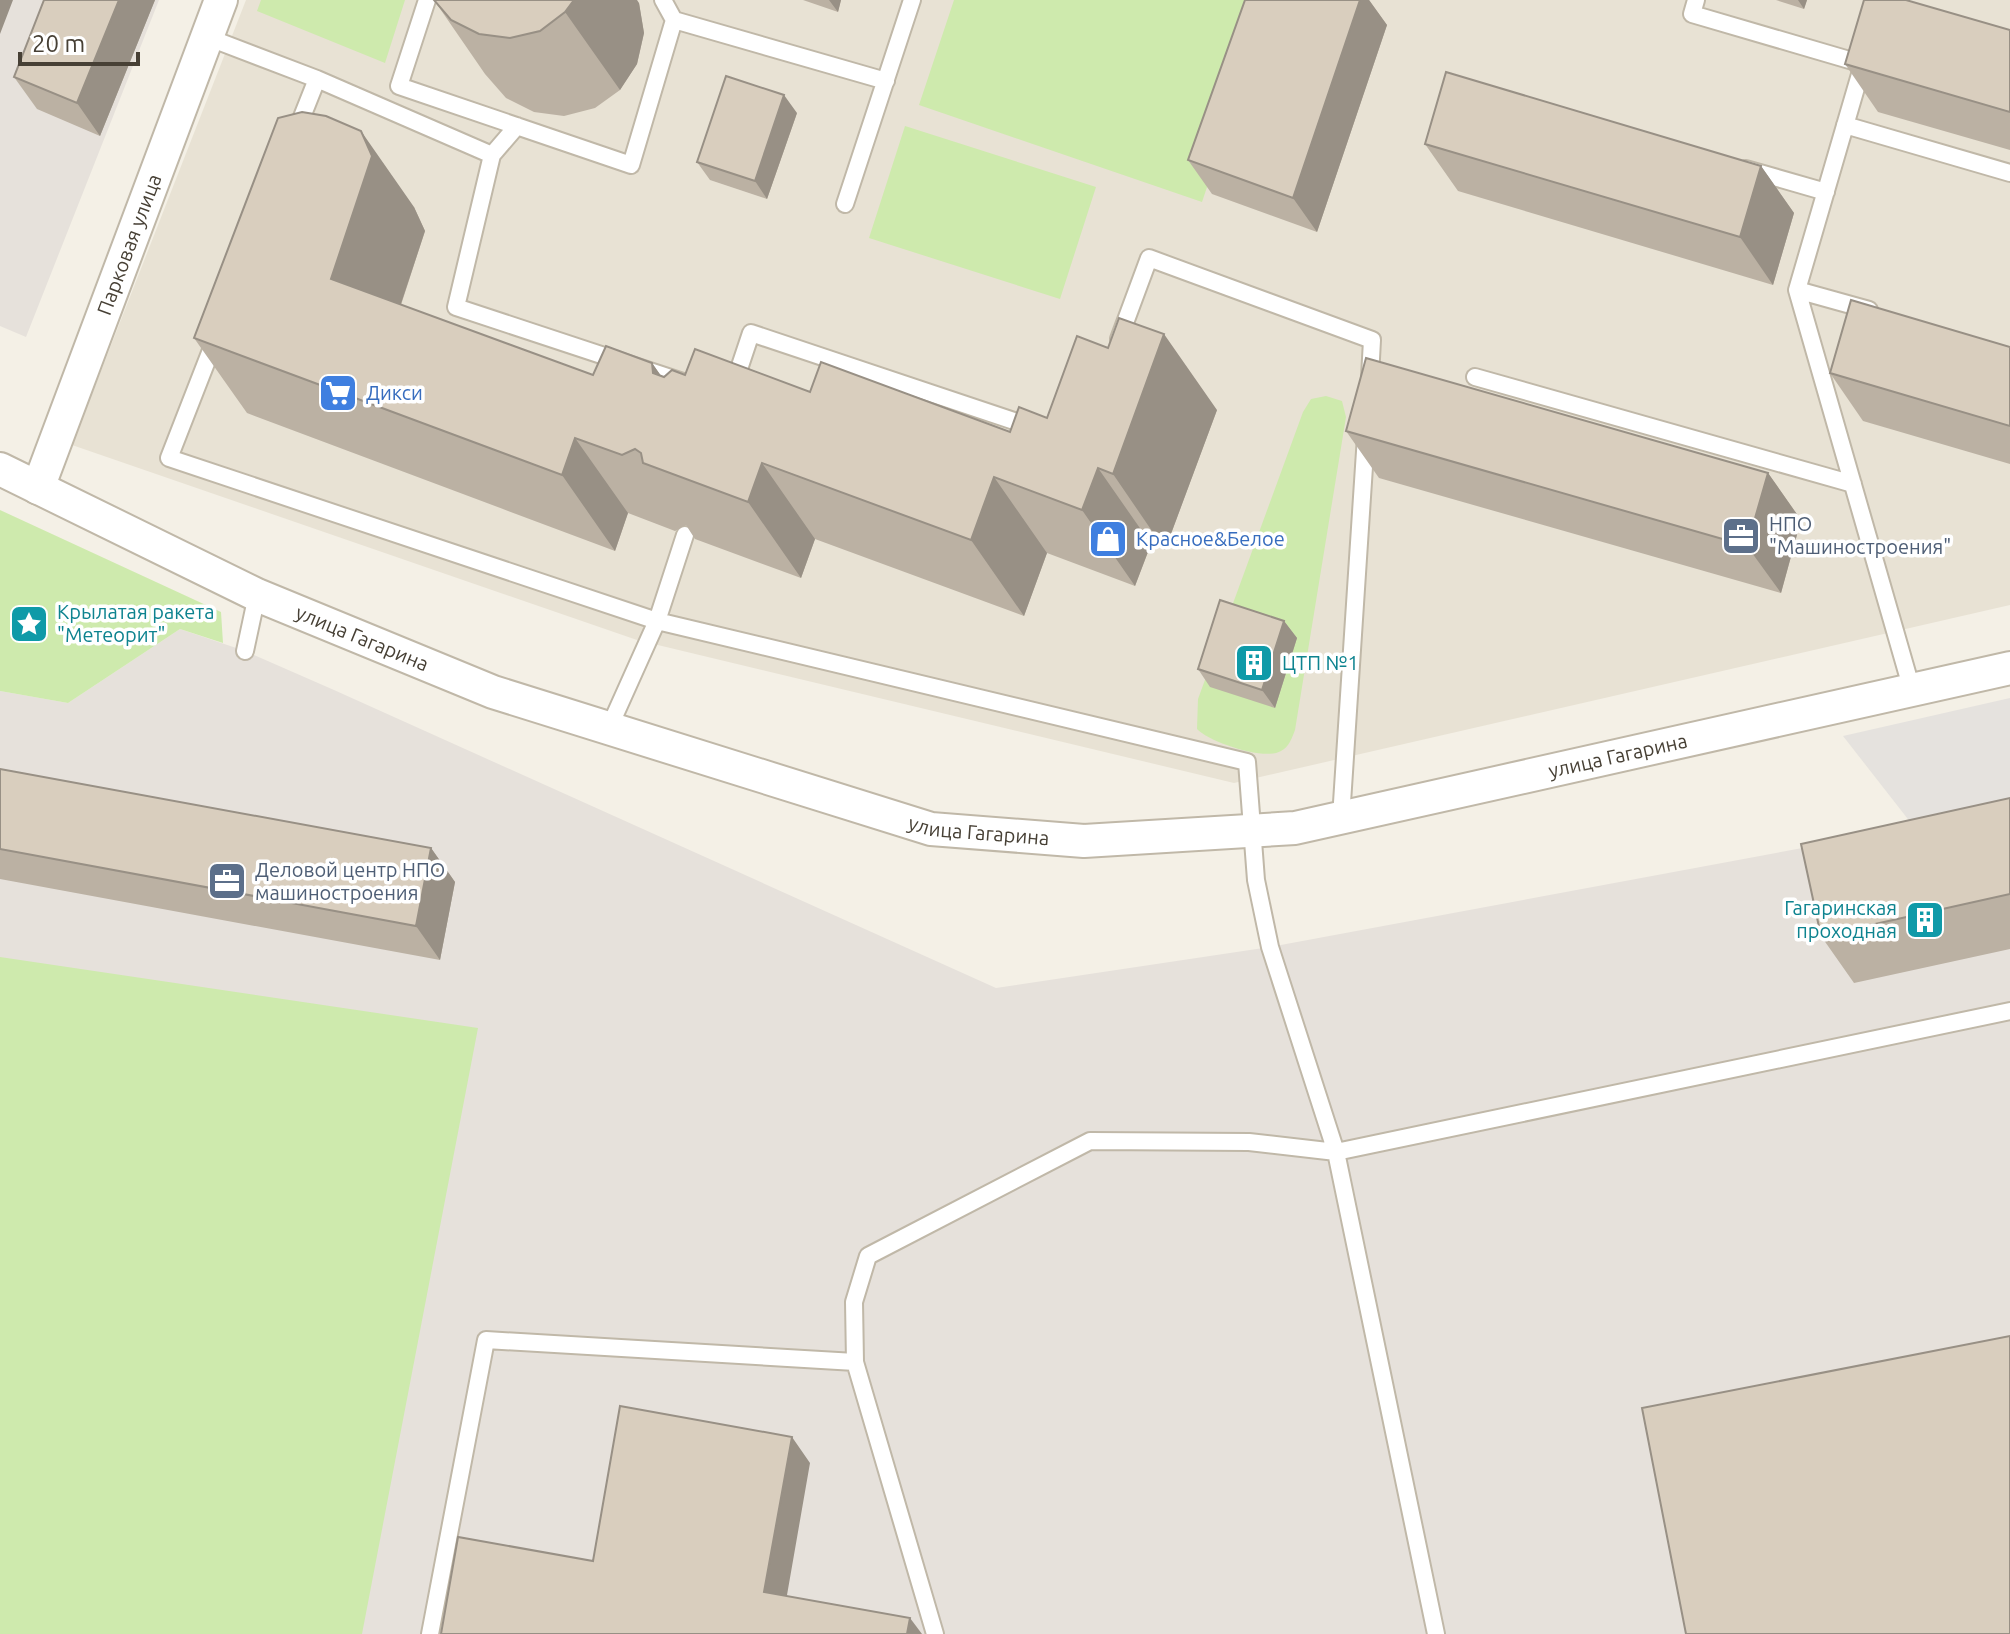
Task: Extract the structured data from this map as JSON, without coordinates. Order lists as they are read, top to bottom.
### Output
{
  "streets": {
    "street": ["Парковая улица", "улица Гагарина"]
  },
  "crossings": [
    ["Парковая улица", "улица Гагарина"]
  ],
  "places": {
    "supermarket": ["Дикси"],
    "office": ["НПО \"Машиностроения\"", "Деловой центр НПО машиностроения"],
    "shop": ["Красное&Белое"],
    "place": ["Крылатая ракета \"Метеорит\""],
    "building": ["ЦТП №1", "Гагаринская проходная"]
  },
  "scale_bar": "20 m"
}
